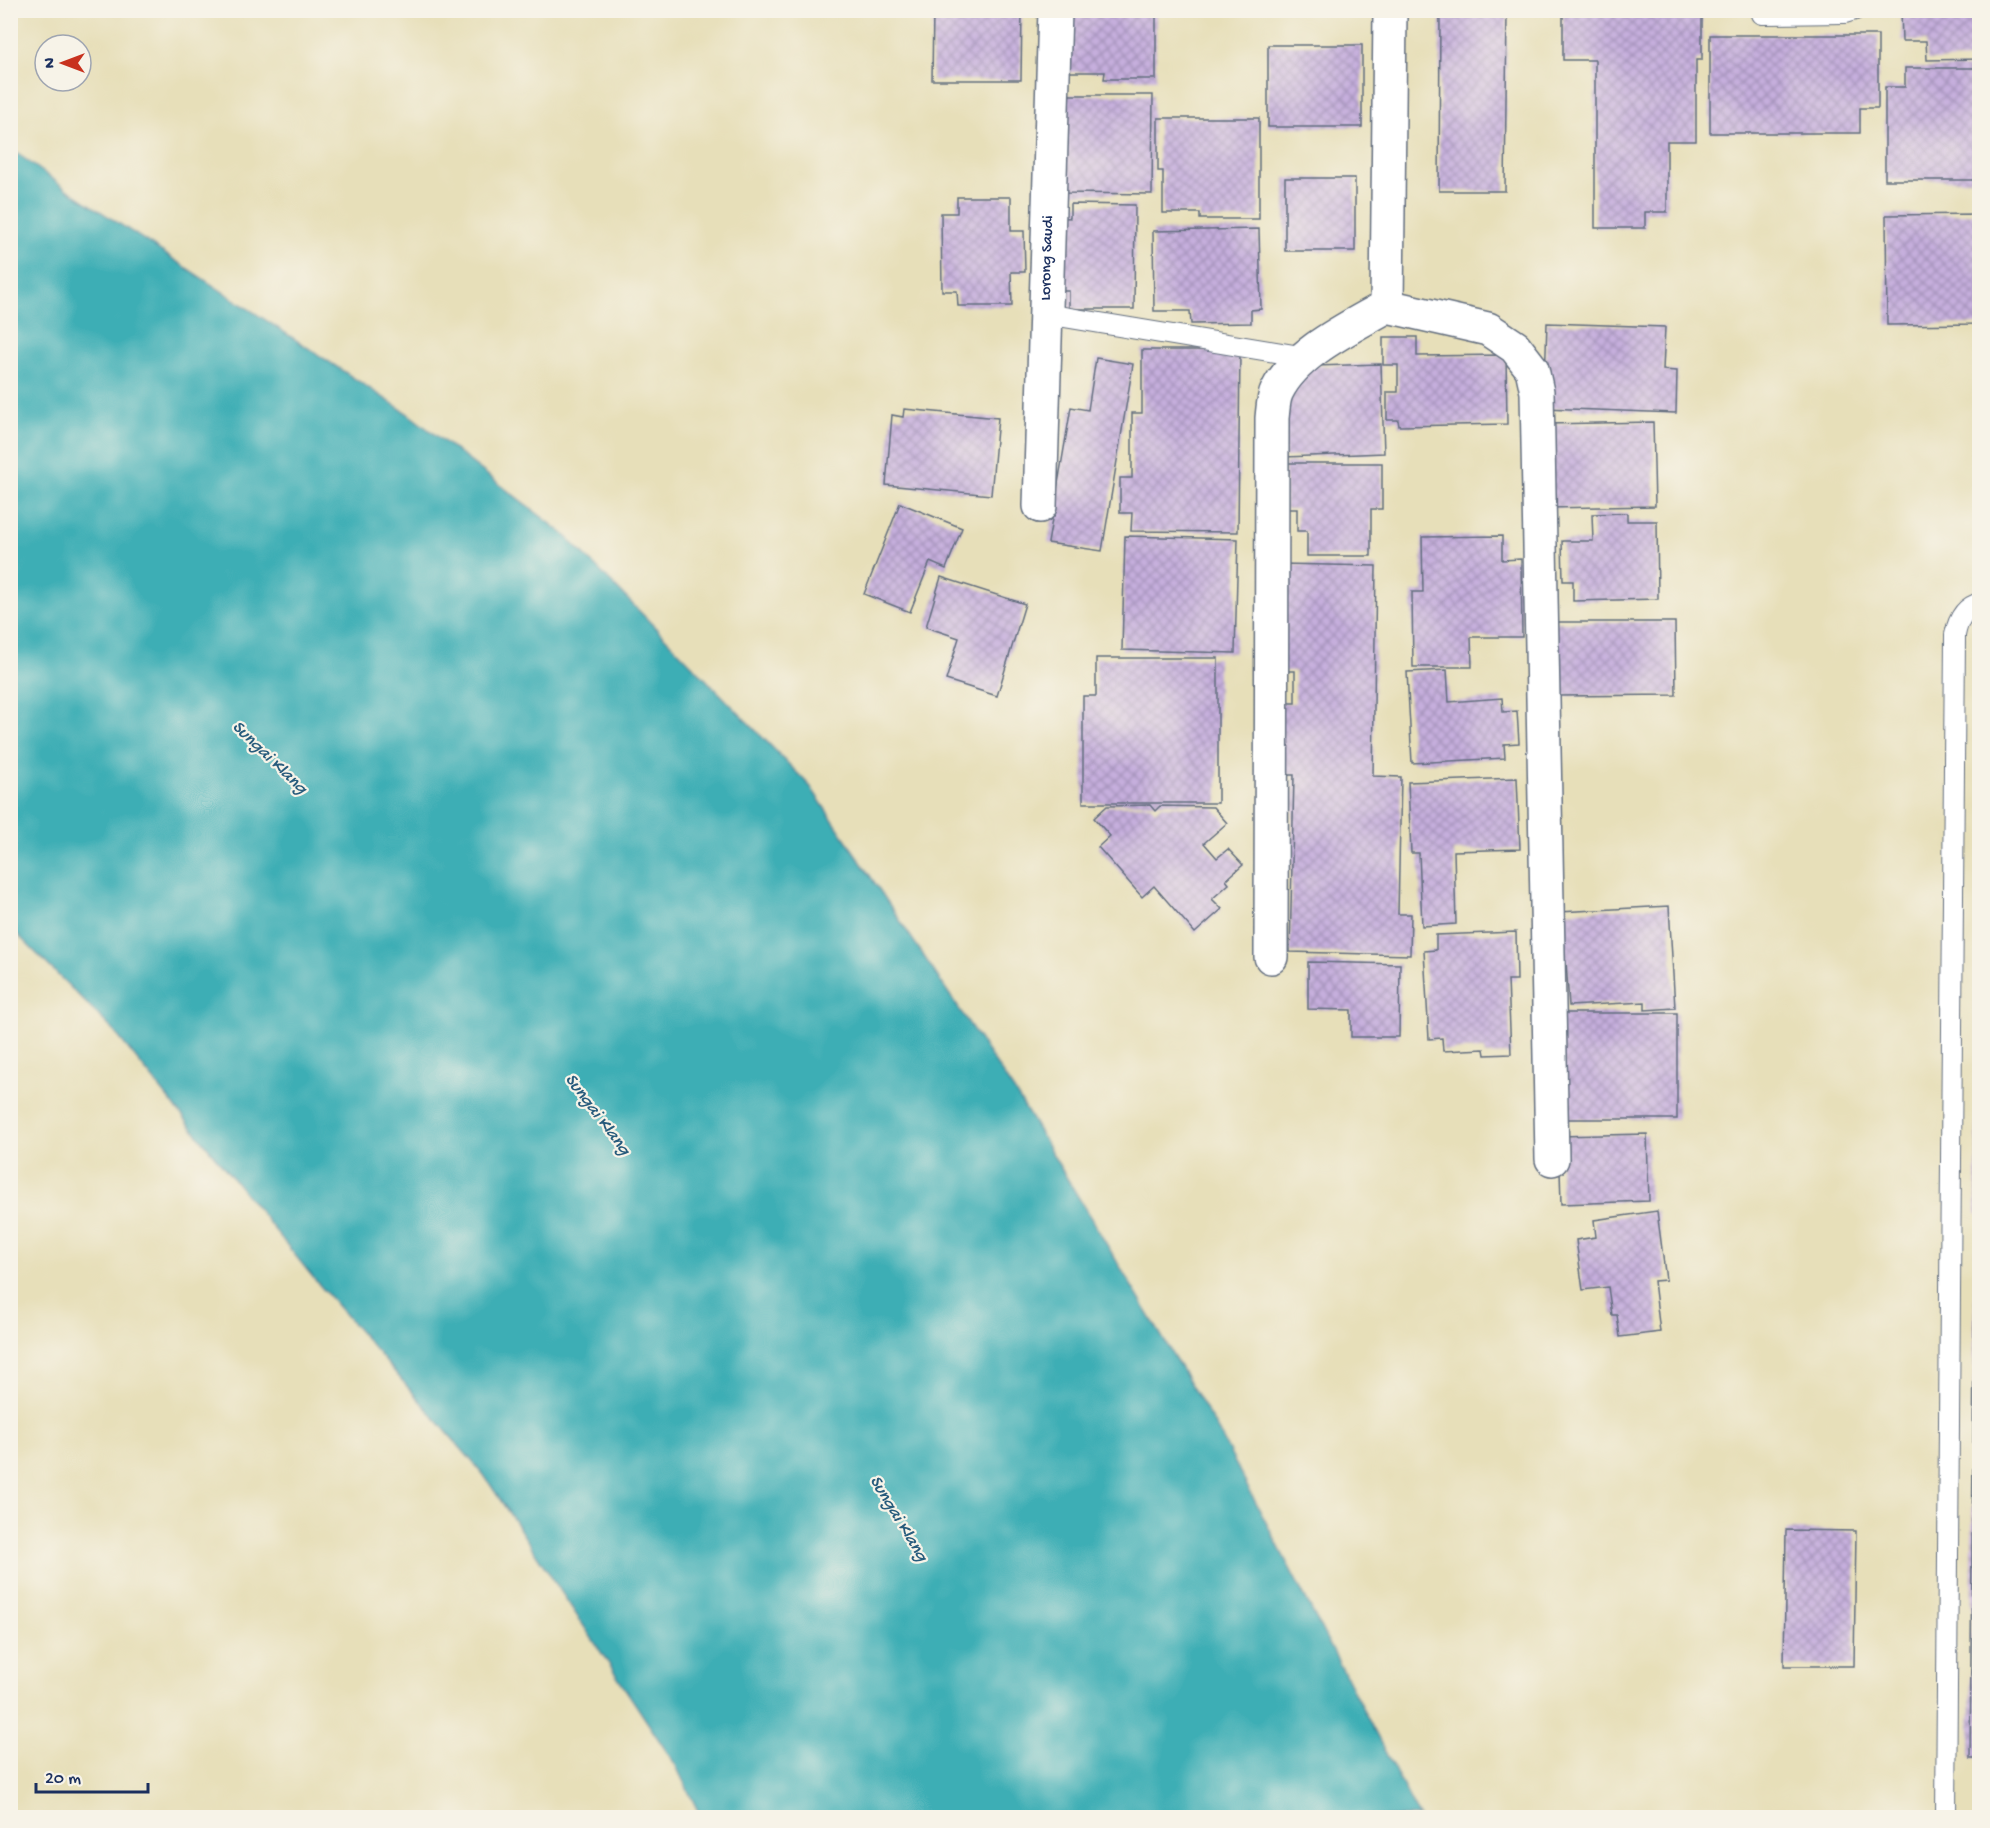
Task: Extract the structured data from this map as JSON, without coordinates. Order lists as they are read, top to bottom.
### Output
{
  "streets": {
    "street": ["Lorong Saudi"]
  },
  "water": ["Sungai Klang"],
  "scale_bar": "20 m",
  "north": "left"
}
